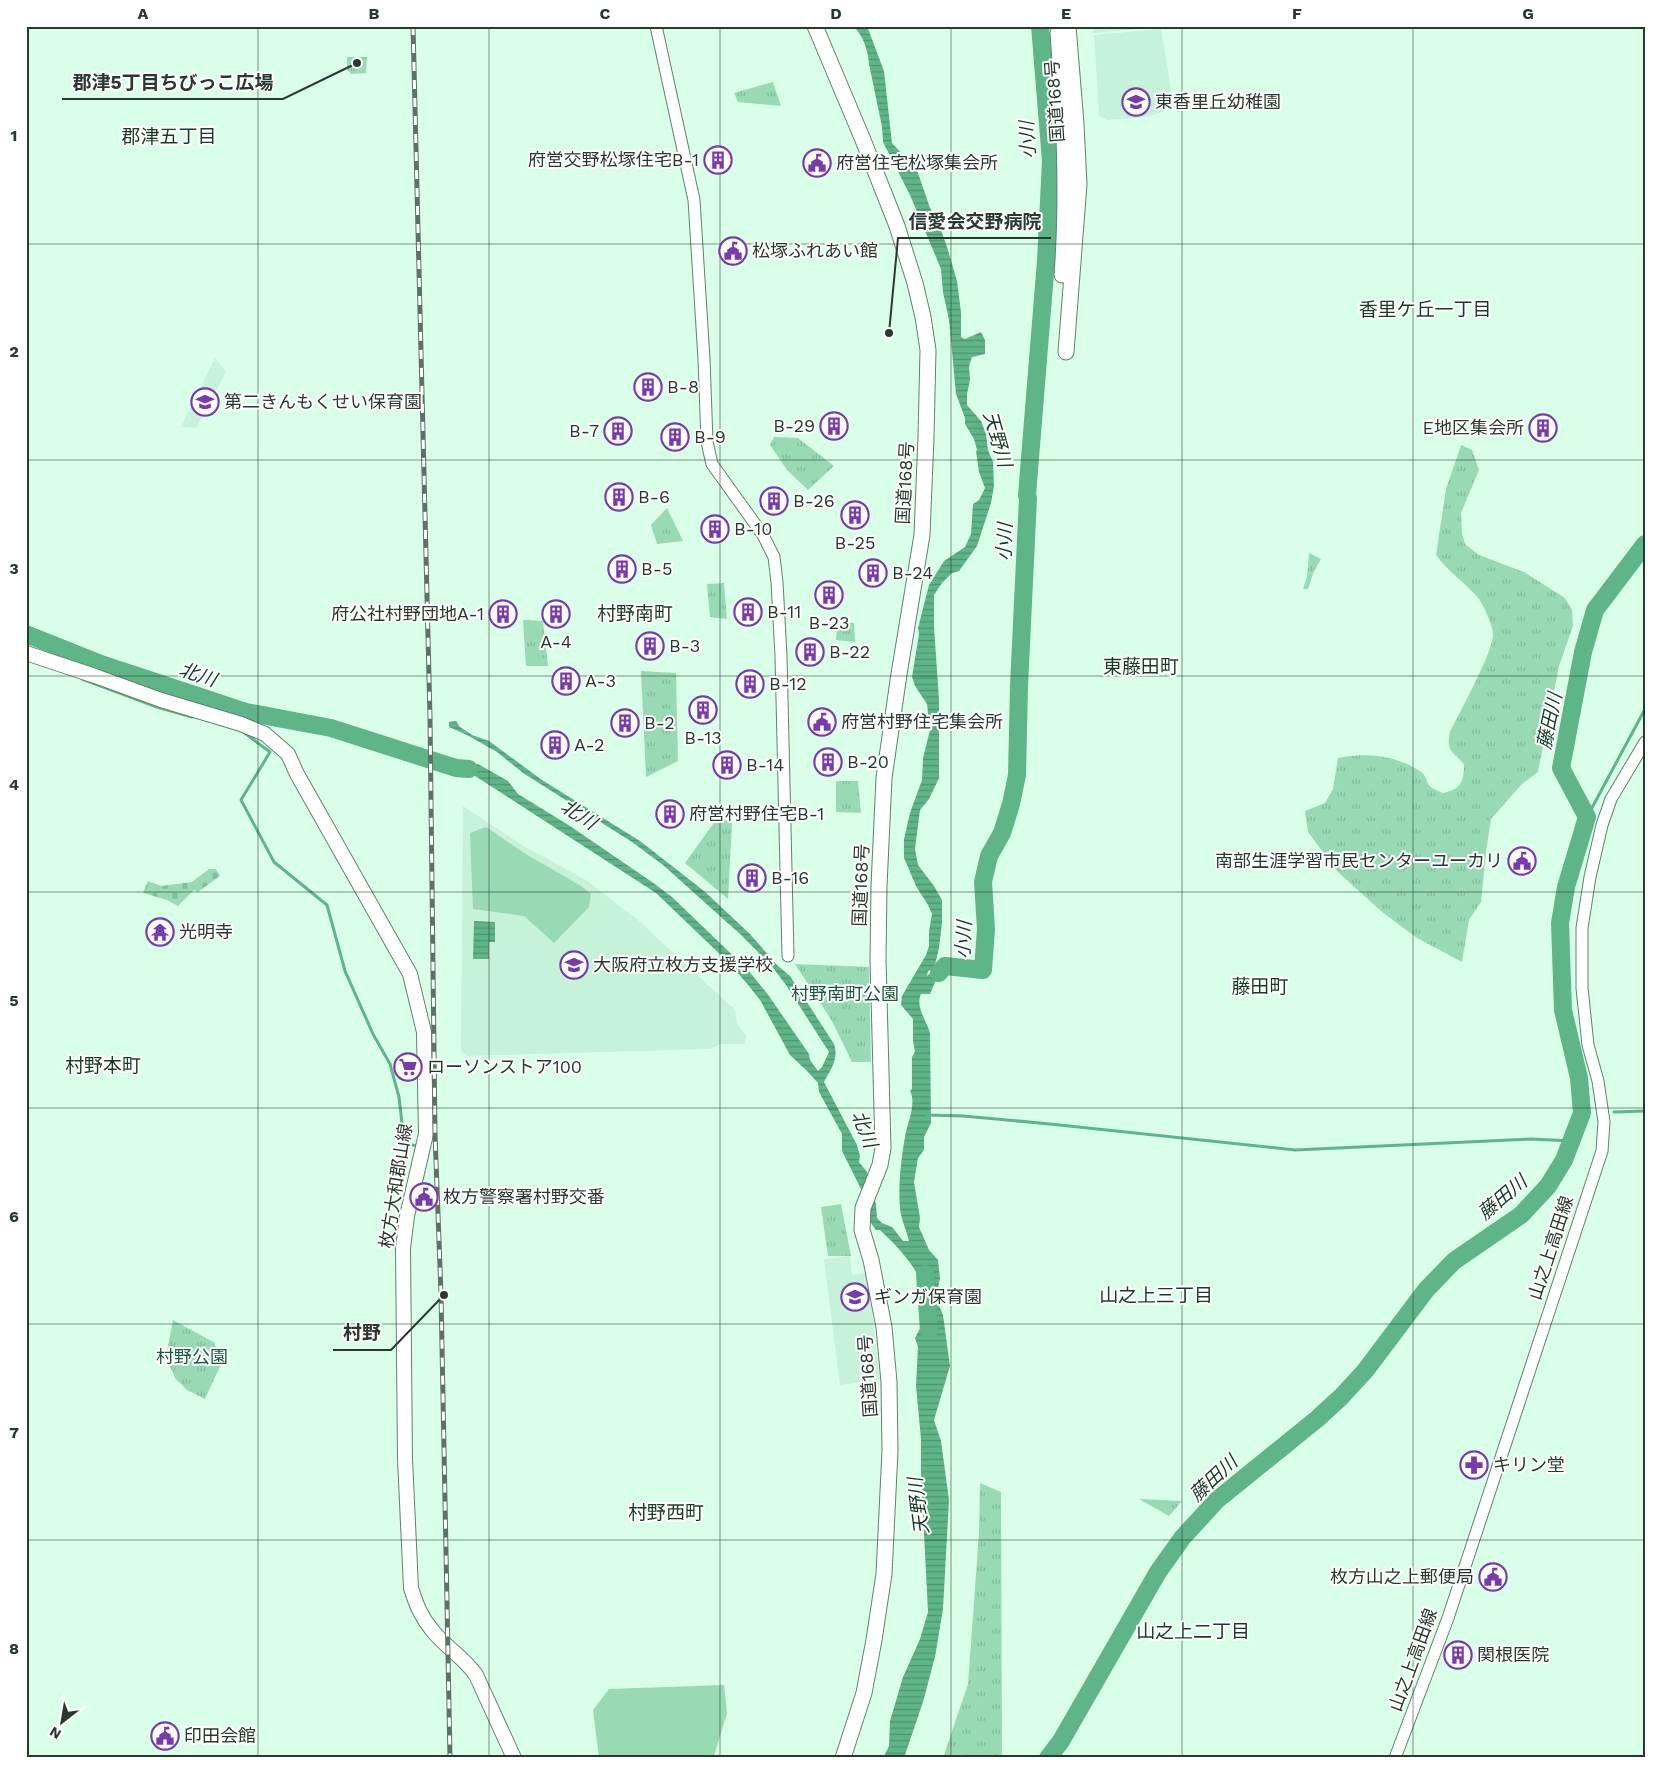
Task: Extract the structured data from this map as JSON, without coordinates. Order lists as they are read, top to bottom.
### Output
{
  "streets": {
    "highway": ["国道168号"],
    "main road": ["枚方大和郡山線"],
    "street": ["山之上高田線"]
  },
  "districts": [
    "郡津五丁目",
    "香里ケ丘一丁目",
    "村野南町",
    "東藤田町",
    "藤田町",
    "村野本町",
    "山之上三丁目",
    "村野西町",
    "山之上二丁目"
  ],
  "water": [
    "小川",
    "天野川",
    "北川",
    "藤田川"
  ],
  "parks": ["村野南町公園", "村野公園"],
  "places": {
    "other": ["郡津5丁目ちびっこ広場", "信愛会交野病院", "村野"],
    "school or university": [
      "東香里丘幼稚園",
      "第二きんもくせい保育園",
      "大阪府立枚方支援学校",
      "ギンガ保育園"
    ],
    "building": [
      "府営交野松塚住宅B-1",
      "B-8",
      "B-29",
      "E地区集会所",
      "B-7",
      "B-9",
      "B-6",
      "B-26",
      "B-25",
      "B-10",
      "B-5",
      "B-24",
      "B-23",
      "B-11",
      "府公社村野団地A-1",
      "A-4",
      "B-3",
      "B-22",
      "A-3",
      "B-12",
      "B-13",
      "B-2",
      "A-2",
      "B-20",
      "B-14",
      "府営村野住宅B-1",
      "B-16",
      "関根医院"
    ],
    "public building": [
      "府営住宅松塚集会所",
      "松塚ふれあい館",
      "府営村野住宅集会所",
      "南部生涯学習市民センターユーカリ",
      "枚方警察署村野交番",
      "枚方山之上郵便局",
      "印田会館"
    ],
    "temple": ["光明寺"],
    "supermarket": ["ローソンストア100"],
    "pharmacy": ["キリン堂"]
  },
  "north": "bottom left",
  "grid": {
    "columns": [
      "A",
      "B",
      "C",
      "D",
      "E",
      "F",
      "G"
    ],
    "rows": [
      "1",
      "2",
      "3",
      "4",
      "5",
      "6",
      "7",
      "8"
    ]
  }
}
